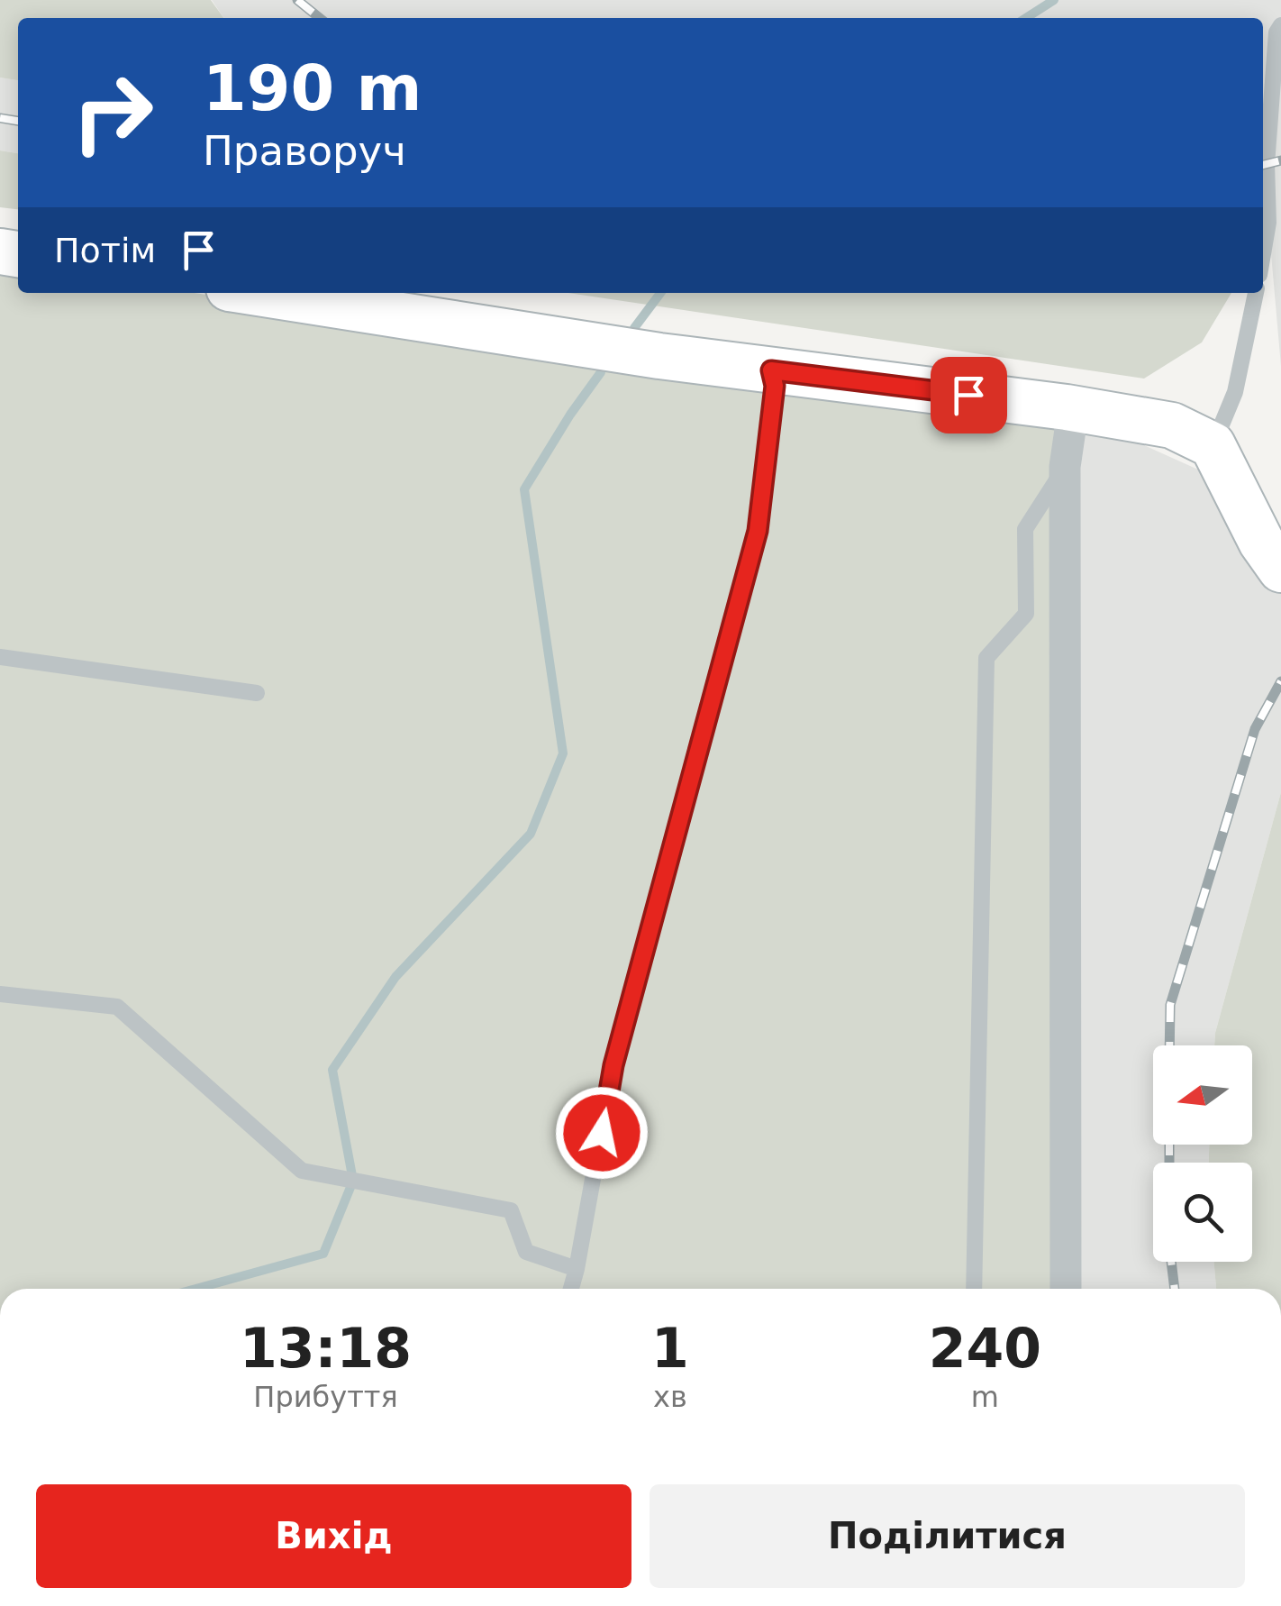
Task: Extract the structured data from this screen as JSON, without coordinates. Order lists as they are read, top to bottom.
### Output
{
  "north": "left",
  "page": {
    "turn": ["190 m", "Праворуч"],
    "then": "Потім",
    "eta": [
      "13:18",
      "Прибуття",
      "1",
      "хв",
      "240",
      "m"
    ],
    "buttons": ["Вихід", "Поділитися"]
  }
}
